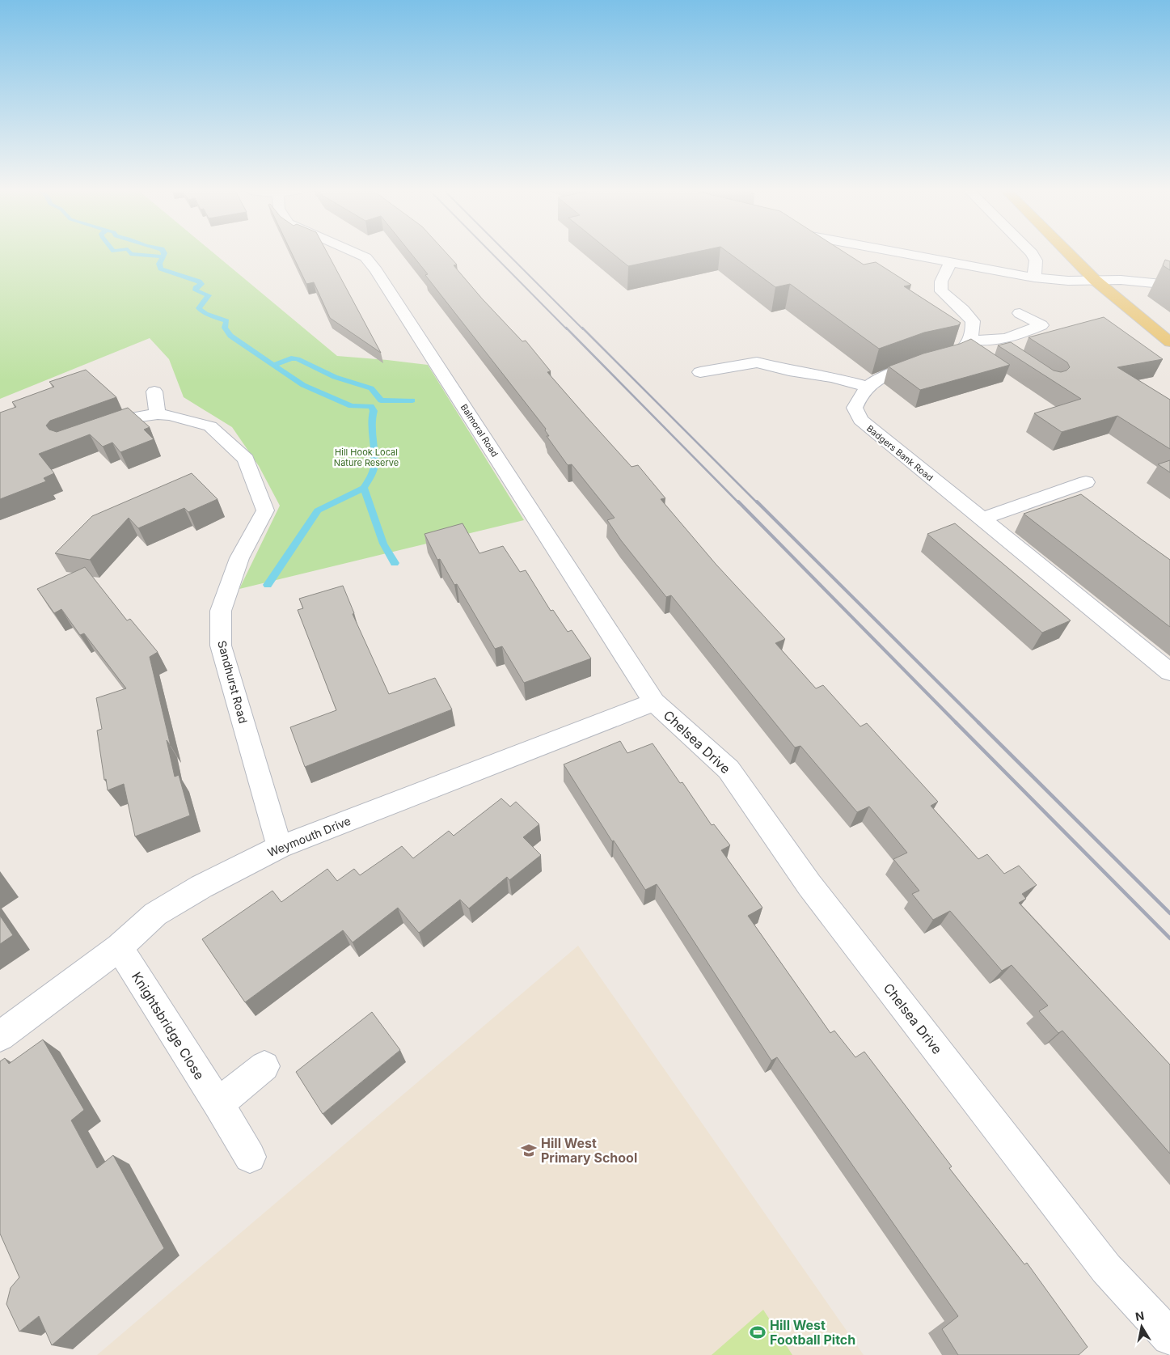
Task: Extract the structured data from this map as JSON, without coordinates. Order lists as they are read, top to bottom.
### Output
{
  "streets": {
    "street": [
      "Balmoral Road",
      "Badgers Bank Road",
      "Sandhurst Road",
      "Chelsea Drive",
      "Weymouth Drive",
      "Knightsbridge Close"
    ]
  },
  "crossings": [
    ["Balmoral Road", "Chelsea Drive"],
    ["Balmoral Road", "Weymouth Drive"],
    ["Sandhurst Road", "Weymouth Drive"],
    ["Chelsea Drive", "Weymouth Drive"],
    ["Weymouth Drive", "Knightsbridge Close"]
  ],
  "parks": ["Hill Hook Local Nature Reserve"],
  "places": {
    "school or university": ["Hill West Primary School"],
    "sports": ["Hill West Football Pitch"]
  },
  "north": "top"
}
